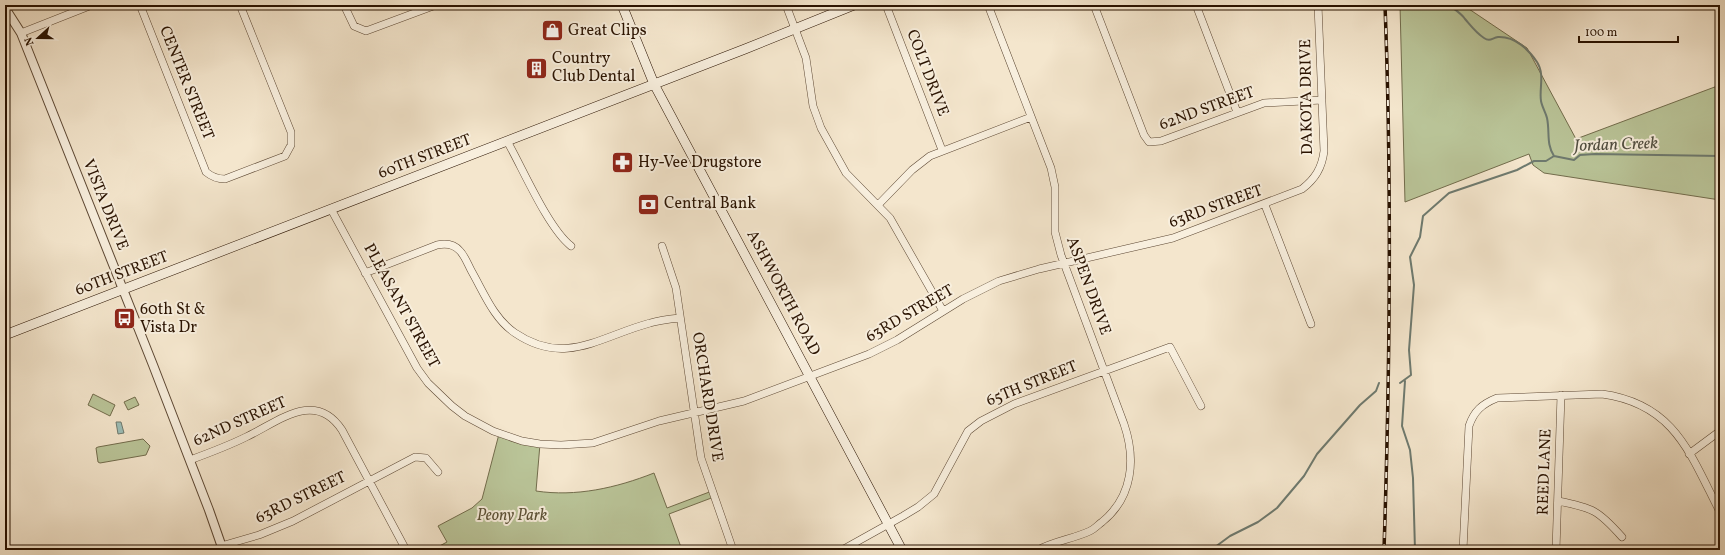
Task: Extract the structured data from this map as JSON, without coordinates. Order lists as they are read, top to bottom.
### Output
{
  "streets": {
    "main road": ["60TH STREET", "ASHWORTH ROAD"],
    "street": [
      "COLT DRIVE",
      "CENTER STREET",
      "DAKOTA DRIVE",
      "62ND STREET",
      "VISTA DRIVE",
      "63RD STREET",
      "ASPEN DRIVE",
      "PLEASANT STREET",
      "65TH STREET",
      "ORCHARD DRIVE",
      "REED LANE"
    ]
  },
  "crossings": [
    ["DAKOTA DRIVE", "62ND STREET"],
    ["DAKOTA DRIVE", "63RD STREET"],
    ["62ND STREET", "VISTA DRIVE"],
    ["62ND STREET", "63RD STREET"],
    ["60TH STREET", "VISTA DRIVE"],
    ["60TH STREET", "ASHWORTH ROAD"],
    ["60TH STREET", "PLEASANT STREET"],
    ["VISTA DRIVE", "63RD STREET"],
    ["63RD STREET", "ASPEN DRIVE"],
    ["63RD STREET", "ASHWORTH ROAD"],
    ["63RD STREET", "PLEASANT STREET"],
    ["63RD STREET", "ORCHARD DRIVE"],
    ["ASPEN DRIVE", "65TH STREET"],
    ["ASHWORTH ROAD", "65TH STREET"]
  ],
  "water": ["Jordan Creek"],
  "parks": ["Peony Park"],
  "places": {
    "shop": ["Great Clips"],
    "building": ["Country Club Dental"],
    "pharmacy": ["Hy-Vee Drugstore"],
    "bank": ["Central Bank"],
    "bus stop": ["60th St & Vista Dr"]
  },
  "scale_bar": "100 m",
  "north": "left"
}
